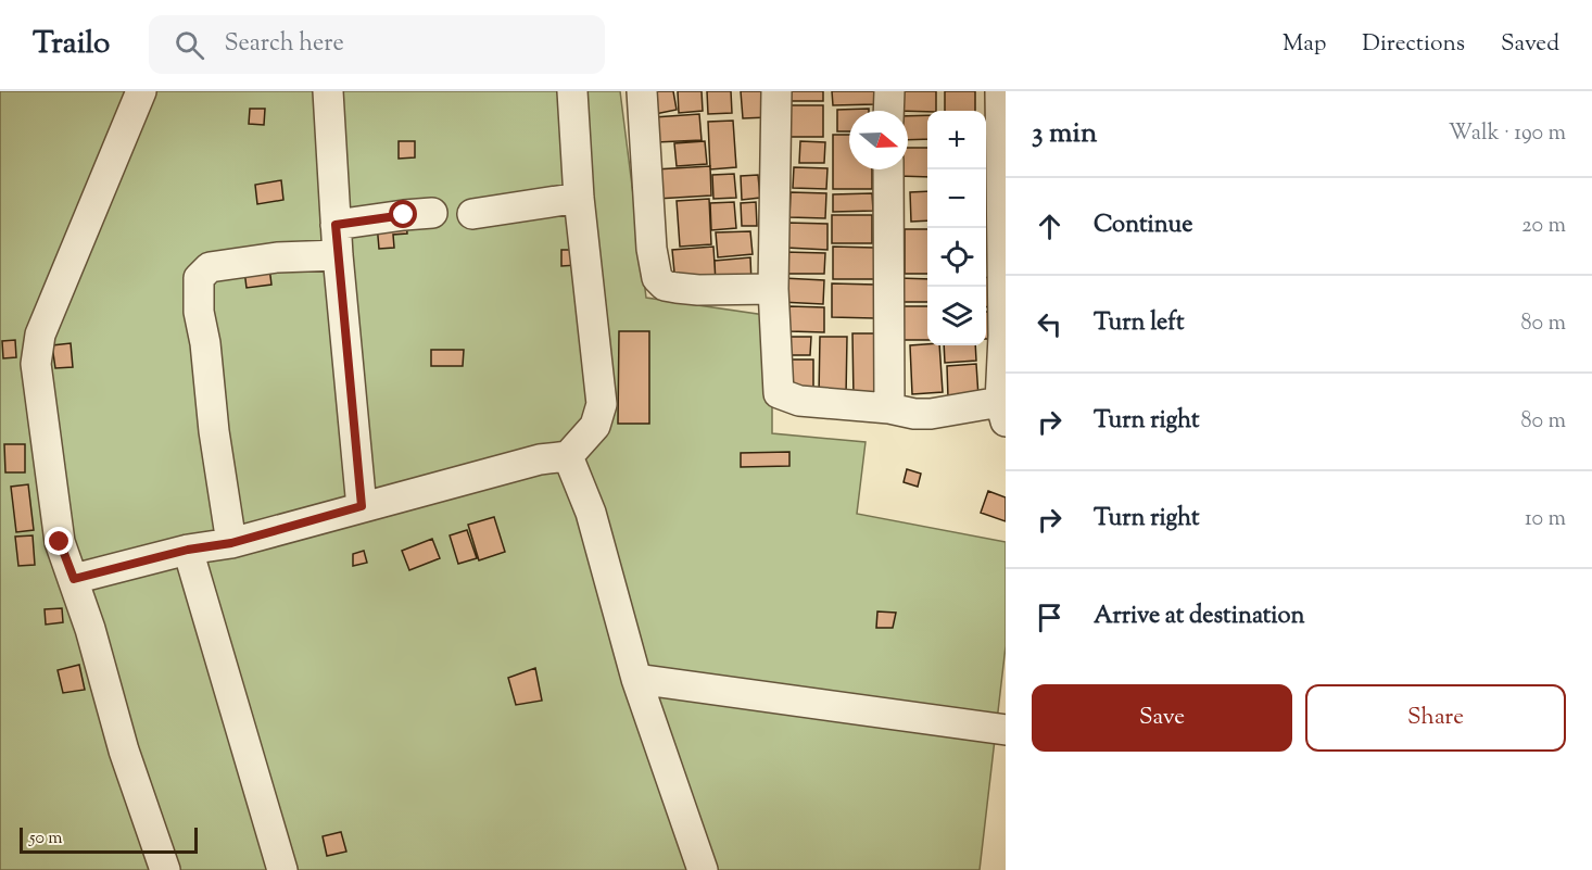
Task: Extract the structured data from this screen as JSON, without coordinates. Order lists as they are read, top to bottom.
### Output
{
  "scale_bar": "50 m",
  "north": "right",
  "page": {
    "header": "Trailo",
    "search": "Search here",
    "nav": ["Map", "Directions", "Saved"],
    "heading": ["3 min", "Walk · 190 m"],
    "map_buttons": ["+", "−"],
    "list": [
      ["Continue", "20 m"],
      ["Turn left", "80 m"],
      ["Turn right", "80 m"],
      ["Turn right", "10 m"],
      "Arrive at destination"
    ],
    "buttons": ["Save", "Share"],
    "scale": "50 m"
  }
}
